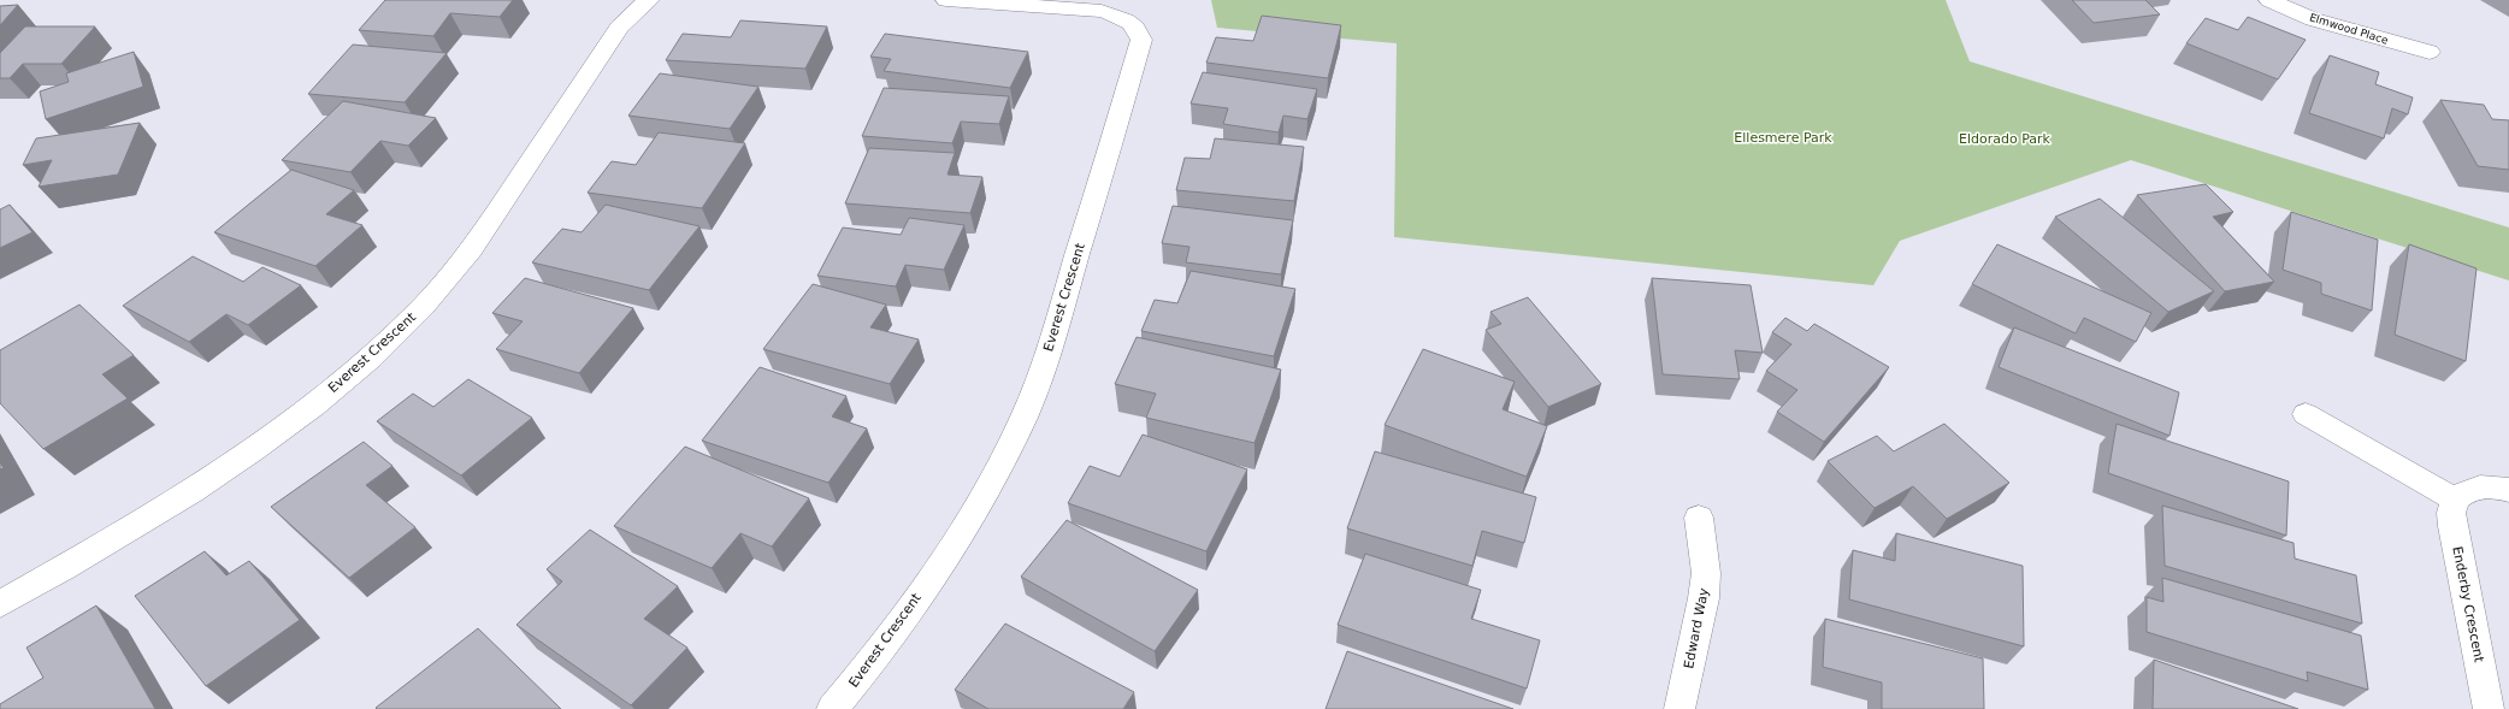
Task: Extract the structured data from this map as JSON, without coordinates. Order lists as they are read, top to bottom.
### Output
{
  "streets": {
    "street": [
      "Elmwood Place",
      "Everest Crescent",
      "Enderby Crescent",
      "Edward Way"
    ]
  },
  "parks": ["Ellesmere Park", "Eldorado Park"]
}
